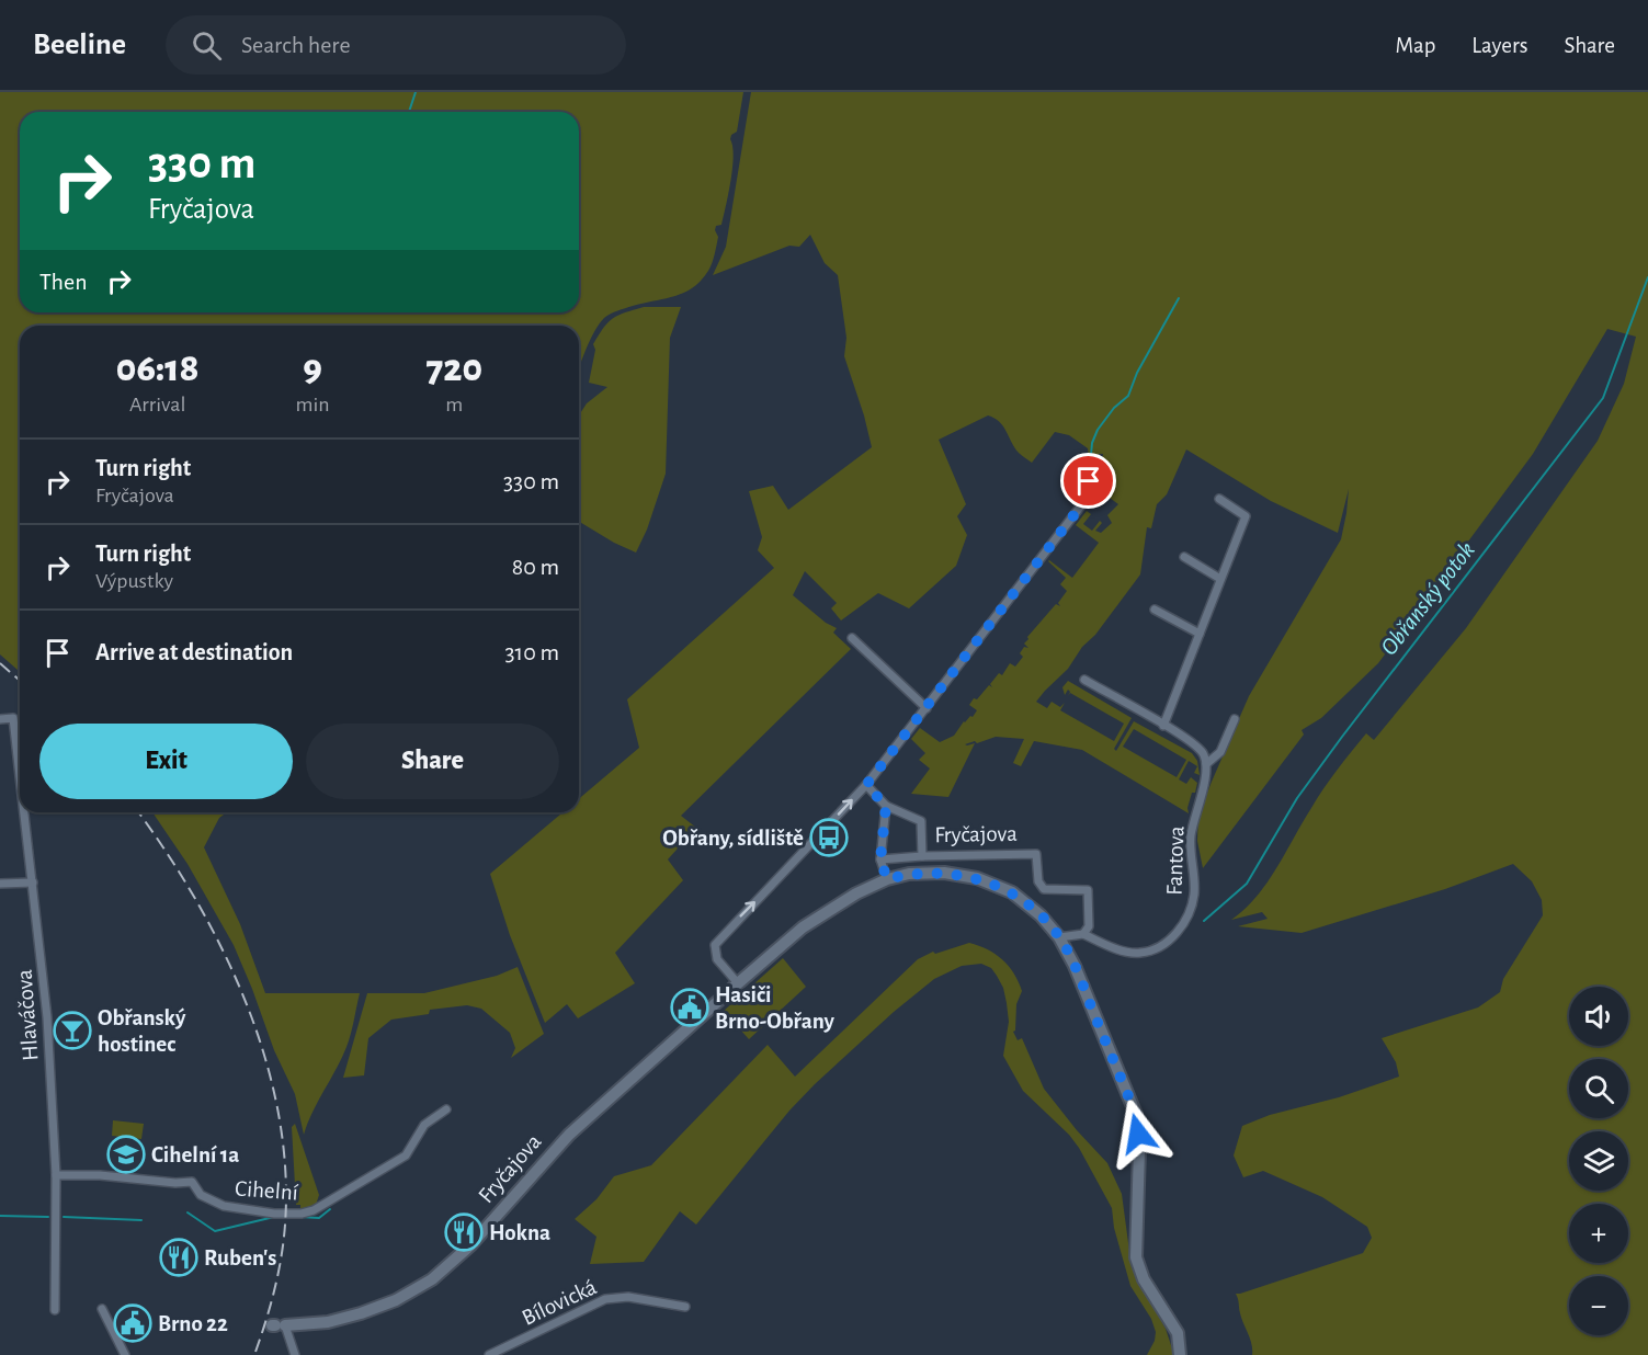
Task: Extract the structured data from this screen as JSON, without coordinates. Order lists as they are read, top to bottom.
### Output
{
  "streets": {
    "main road": ["Fryčajova"],
    "street": [
      "Fantova",
      "Hlaváčova",
      "Cihelní",
      "Bílovická"
    ]
  },
  "crossings": [
    ["Fryčajova", "Fantova"],
    ["Hlaváčova", "Cihelní"]
  ],
  "water": ["Obřanský potok"],
  "places": {
    "bus stop": ["Obřany, sídliště"],
    "public building": ["Hasiči Brno-Obřany", "Brno 22"],
    "bar": ["Obřanský hostinec"],
    "school or university": ["Cihelní 1a"],
    "restaurant": ["Hokna", "Ruben's"]
  },
  "page": {
    "header": "Beeline",
    "search": "Search here",
    "nav": ["Map", "Layers", "Share"],
    "turn": ["330 m", "Fryčajova"],
    "then": "Then",
    "eta": [
      "06:18",
      "Arrival",
      "9",
      "min",
      "720",
      "m"
    ],
    "list": [
      {
        "name": "Turn right",
        "note": "Fryčajova",
        "value": "330 m"
      },
      {
        "name": "Turn right",
        "note": "Výpustky",
        "value": "80 m"
      },
      {
        "name": "Arrive at destination",
        "value": "310 m"
      }
    ],
    "buttons": ["Exit", "Share"],
    "map_buttons": ["+", "−"]
  }
}
